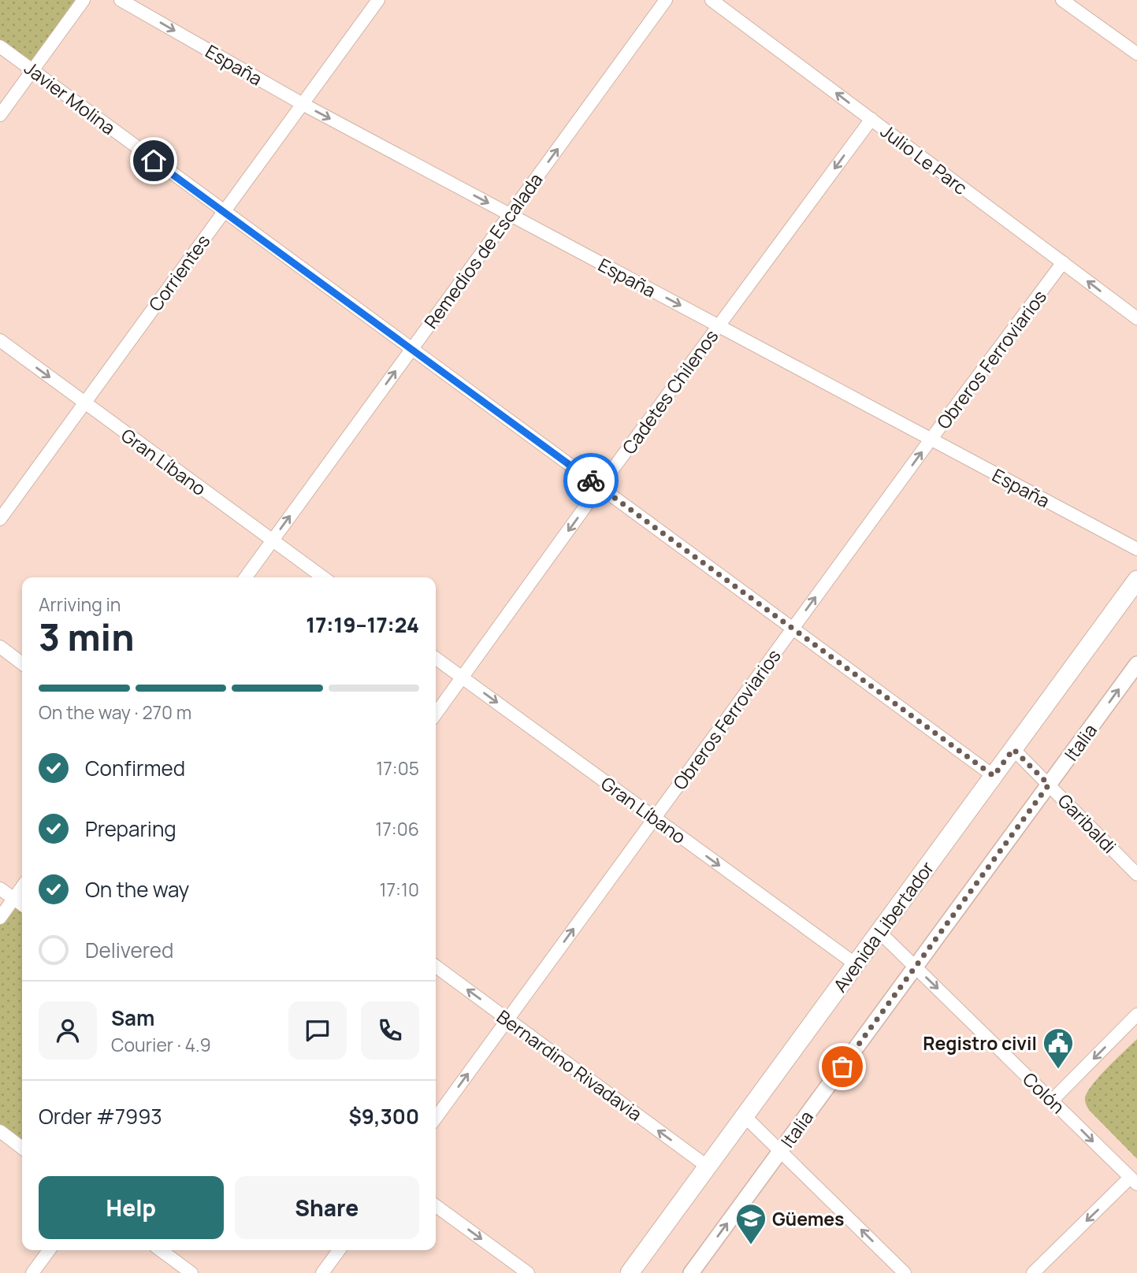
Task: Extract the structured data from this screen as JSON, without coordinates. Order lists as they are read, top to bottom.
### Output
{
  "streets": {
    "main road": ["Avenida Libertador"],
    "street": [
      "España",
      "Javier Molina",
      "Julio Le Parc",
      "Remedios de Escalada",
      "Corrientes",
      "Obreros Ferroviarios",
      "Cadetes Chilenos",
      "Gran Líbano",
      "Italia",
      "Garibaldi",
      "Bernardino Rivadavia",
      "Colón"
    ]
  },
  "crossings": [
    ["España", "Remedios de Escalada"],
    ["España", "Corrientes"],
    ["España", "Obreros Ferroviarios"],
    ["España", "Cadetes Chilenos"],
    ["Javier Molina", "Remedios de Escalada"],
    ["Javier Molina", "Corrientes"],
    ["Javier Molina", "Obreros Ferroviarios"],
    ["Javier Molina", "Cadetes Chilenos"],
    ["Javier Molina", "Avenida Libertador"],
    ["Julio Le Parc", "Obreros Ferroviarios"],
    ["Julio Le Parc", "Cadetes Chilenos"],
    ["Remedios de Escalada", "Gran Líbano"],
    ["Corrientes", "Gran Líbano"],
    ["Obreros Ferroviarios", "Gran Líbano"],
    ["Obreros Ferroviarios", "Bernardino Rivadavia"],
    ["Cadetes Chilenos", "Gran Líbano"],
    ["Gran Líbano", "Avenida Libertador"],
    ["Italia", "Garibaldi"],
    ["Italia", "Colón"],
    ["Garibaldi", "Avenida Libertador"],
    ["Avenida Libertador", "Bernardino Rivadavia"],
    ["Avenida Libertador", "Colón"]
  ],
  "one_way": [
    "España",
    "Julio Le Parc",
    "Remedios de Escalada",
    "Obreros Ferroviarios",
    "Cadetes Chilenos",
    "Gran Líbano",
    "Italia",
    "Bernardino Rivadavia",
    "Colón"
  ],
  "places": {
    "public building": ["Registro civil"],
    "school or university": ["Güemes"]
  },
  "page": {
    "heading": ["3 min", "Arriving in", "17:19–17:24"],
    "panel": [
      "Sam",
      "Courier · 4.9",
      "Order #7993",
      "$9,300"
    ],
    "bar": "On the way · 270 m",
    "list": [
      ["Confirmed", "17:05"],
      ["Preparing", "17:06"],
      ["On the way", "17:10"],
      "Delivered"
    ],
    "buttons": ["Help", "Share"]
  }
}
